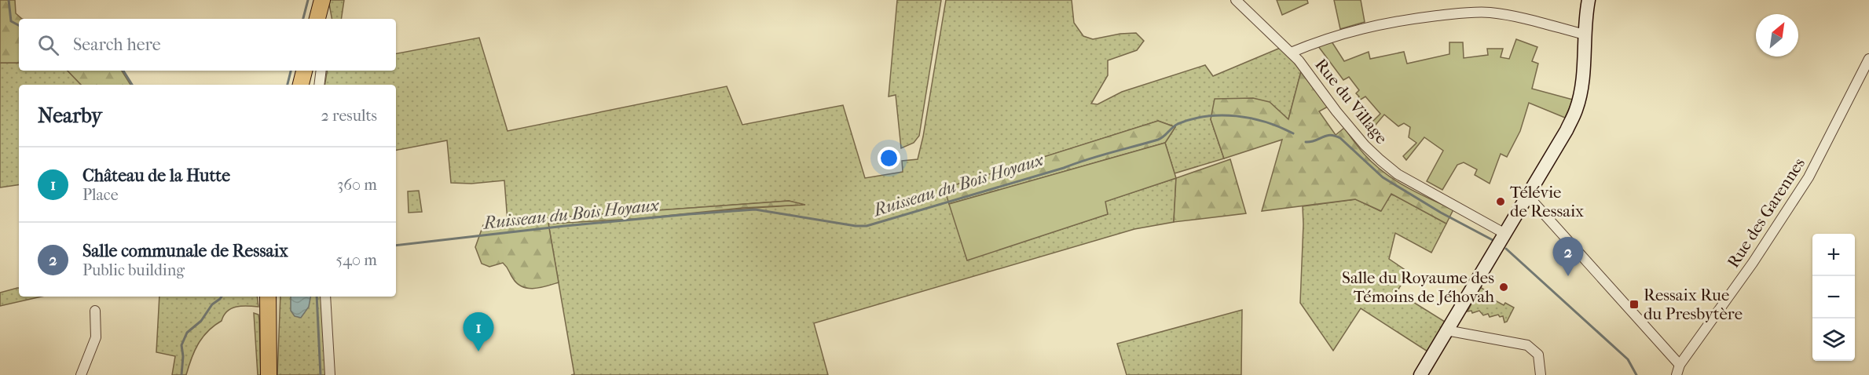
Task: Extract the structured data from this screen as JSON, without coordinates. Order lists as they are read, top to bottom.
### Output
{
  "streets": {
    "street": ["Rue du Village", "Rue des Garennes"]
  },
  "water": ["Ruisseau du Bois Hoyaux"],
  "places": {
    "other": ["Télévie de Ressaix", "Salle du Royaume des Témoins de Jéhovah"],
    "transit": ["Ressaix Rue du Presbytère"]
  },
  "north": "top right",
  "page": {
    "search": "Search here",
    "heading": ["Nearby", "2 results"],
    "list": [
      {
        "mark": "1",
        "name": "Château de la Hutte",
        "note": "Place",
        "value": "360 m"
      },
      {
        "mark": "2",
        "name": "Salle communale de Ressaix",
        "note": "Public building",
        "value": "540 m"
      }
    ],
    "map_buttons": ["+", "−"],
    "pins": ["2", "1"]
  }
}
